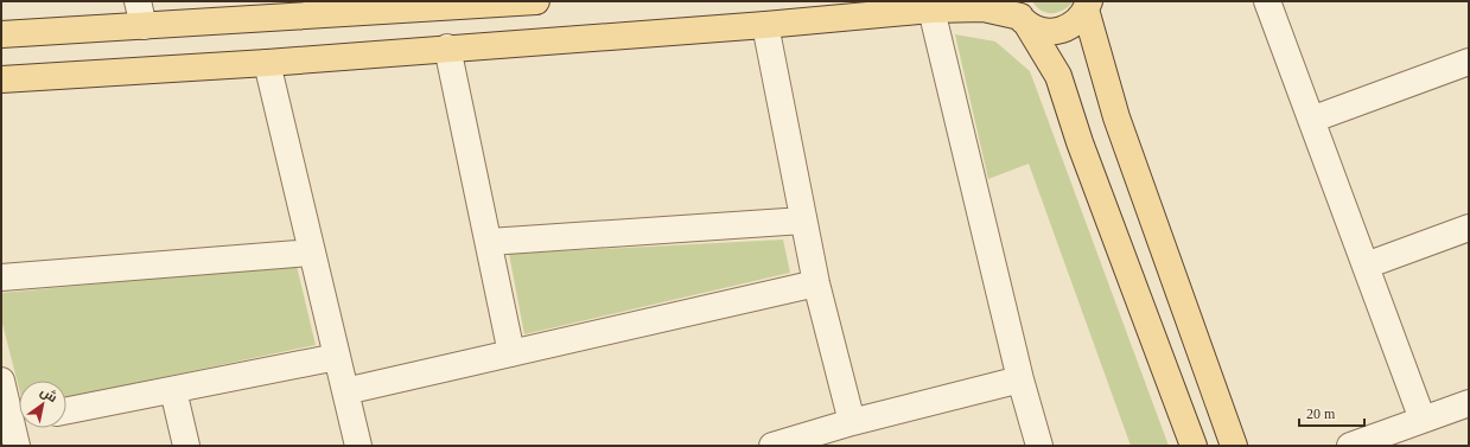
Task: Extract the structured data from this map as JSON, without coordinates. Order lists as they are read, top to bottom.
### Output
{
  "scale_bar": "20 m",
  "north": "top right"
}
